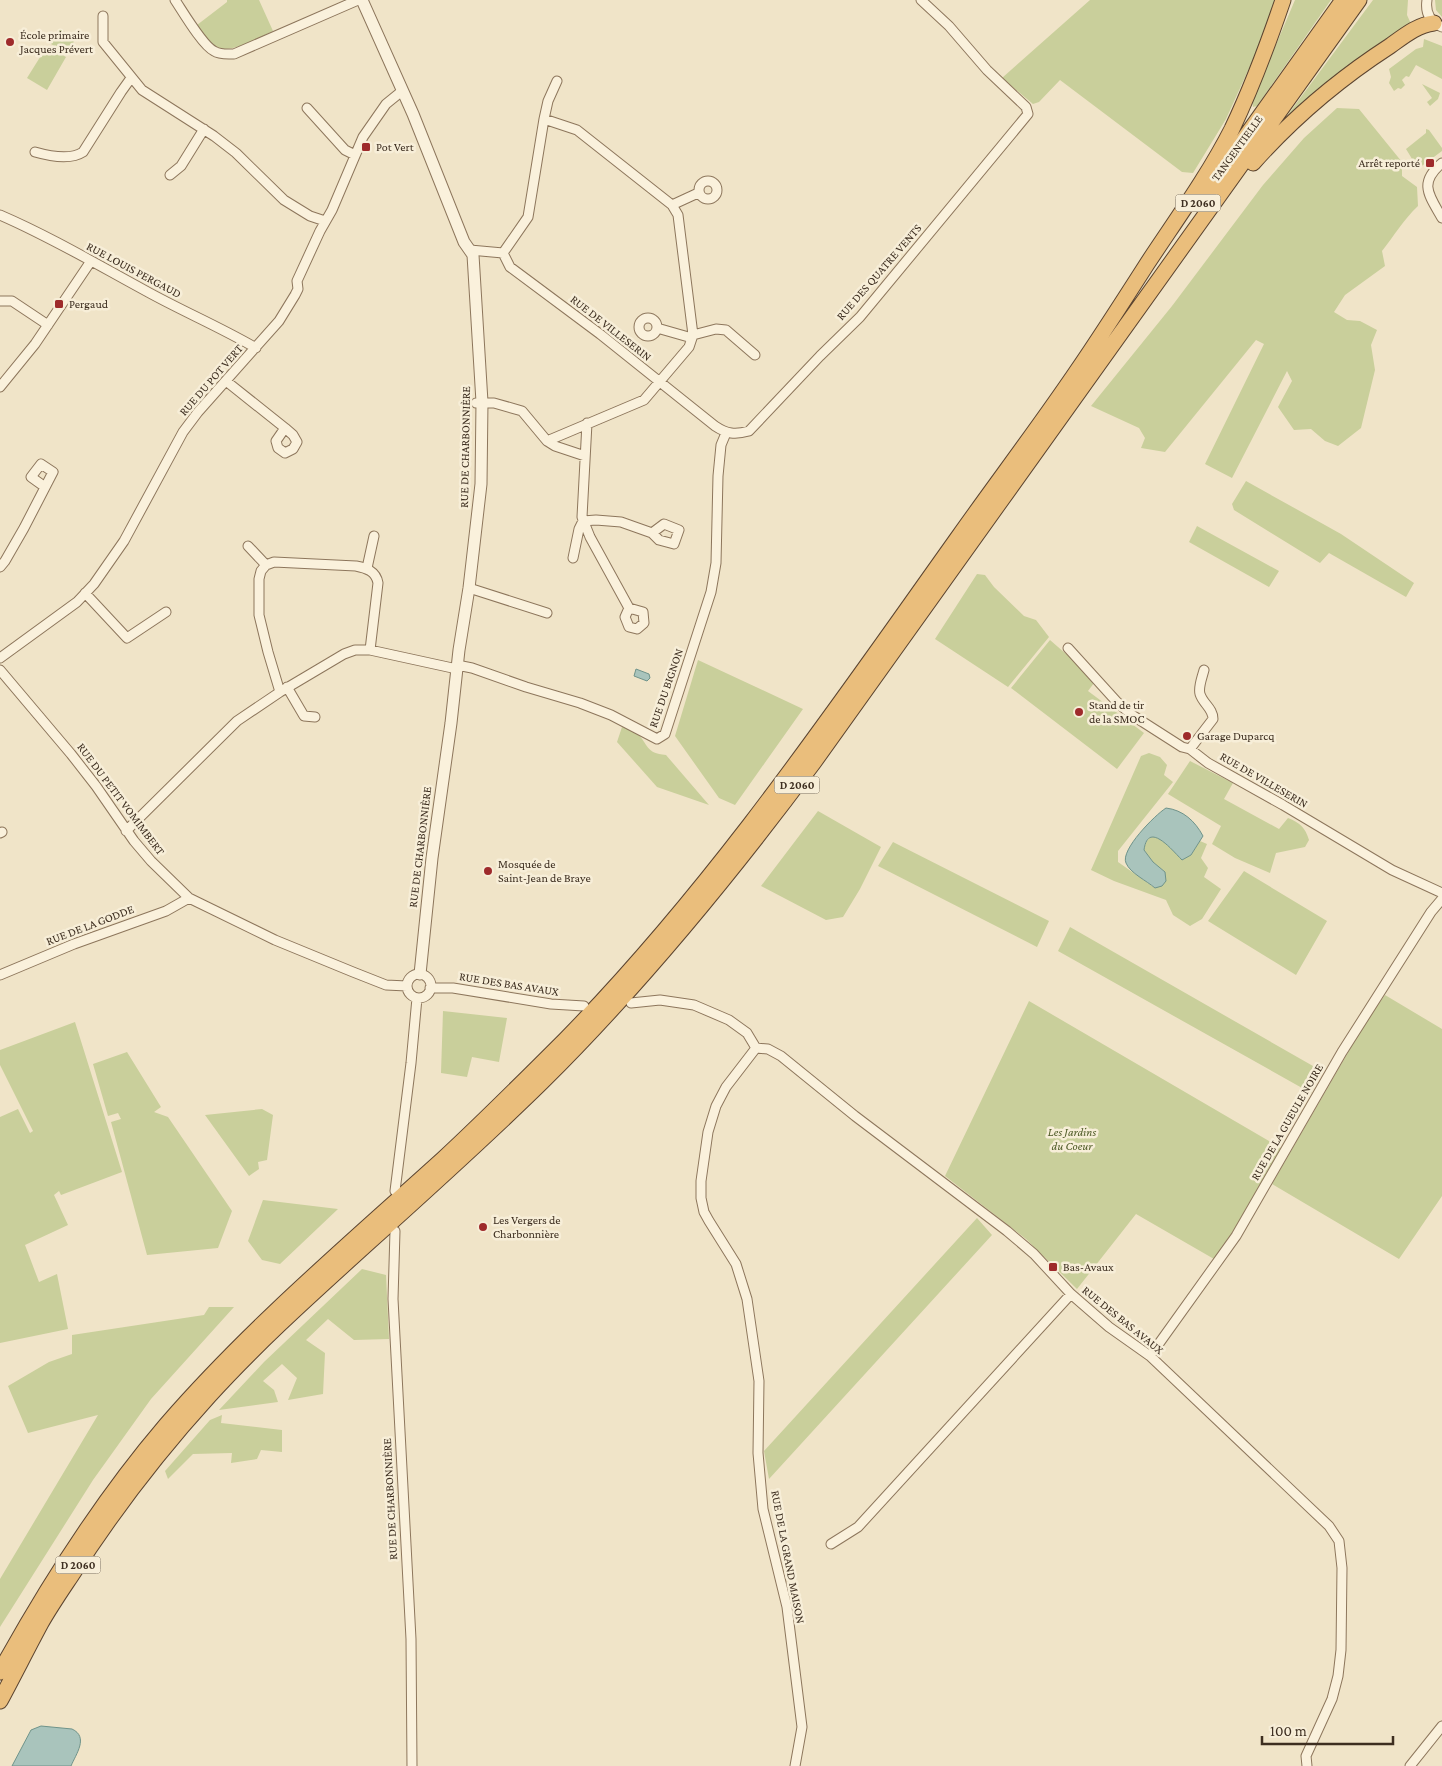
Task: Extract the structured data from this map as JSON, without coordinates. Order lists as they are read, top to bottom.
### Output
{
  "streets": {
    "highway": ["TANGENTIELLE", "D 2060"],
    "street": [
      "RUE LOUIS PERGAUD",
      "RUE DES QUATRE VENTS",
      "RUE DE VILLESERIN",
      "RUE DU POT VERT",
      "RUE DE CHARBONNIÈRE",
      "RUE DU BIGNON",
      "RUE DU PETIT VOMIMBERT",
      "RUE DE LA GODDE",
      "RUE DES BAS AVAUX",
      "RUE DE LA GUEULE NOIRE",
      "RUE DE LA GRAND MAISON"
    ]
  },
  "crossings": [
    ["TANGENTIELLE", "D 2060"],
    ["RUE LOUIS PERGAUD", "RUE DU POT VERT"],
    ["RUE DES QUATRE VENTS", "RUE DE VILLESERIN"],
    ["RUE DE VILLESERIN", "RUE DU BIGNON"],
    ["RUE DU POT VERT", "RUE DE CHARBONNIÈRE"],
    ["RUE DE CHARBONNIÈRE", "RUE DU BIGNON"],
    ["RUE DE CHARBONNIÈRE", "RUE DU PETIT VOMIMBERT"],
    ["RUE DE CHARBONNIÈRE", "RUE DES BAS AVAUX"],
    ["RUE DU PETIT VOMIMBERT", "RUE DE LA GODDE"],
    ["RUE DU PETIT VOMIMBERT", "RUE DES BAS AVAUX"],
    ["RUE DES BAS AVAUX", "RUE DE LA GUEULE NOIRE"],
    ["RUE DES BAS AVAUX", "RUE DE LA GRAND MAISON"]
  ],
  "parks": ["Les Jardins du Coeur"],
  "places": {
    "other": [
      "École primaire Jacques Prévert",
      "Stand de tir de la SMOC",
      "Garage Duparcq",
      "Mosquée de Saint-Jean de Braye",
      "Les Vergers de Charbonnière"
    ],
    "transit": [
      "Pot Vert",
      "Arrêt reporté",
      "Pergaud",
      "Bas-Avaux"
    ]
  },
  "scale_bar": "100 m"
}
